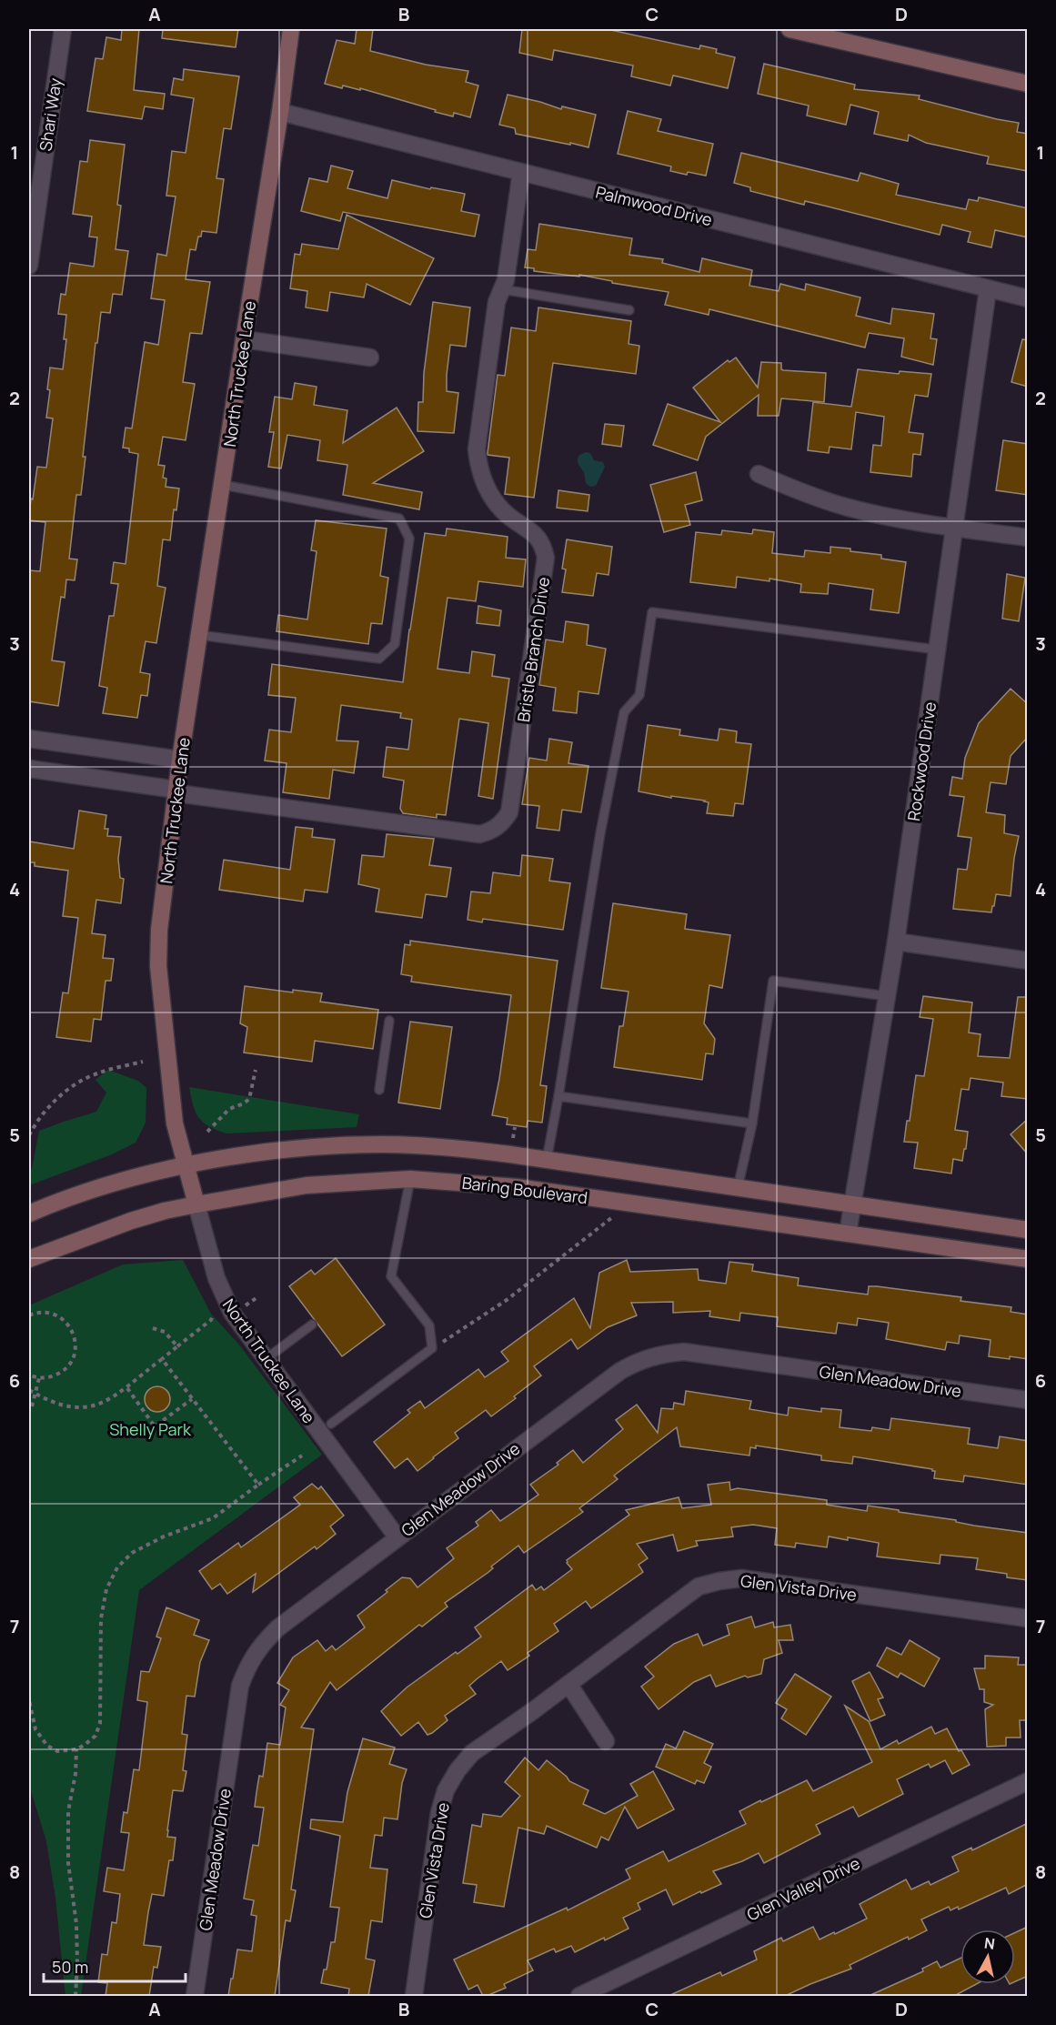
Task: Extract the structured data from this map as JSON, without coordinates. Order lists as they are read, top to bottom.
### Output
{
  "streets": {
    "main road": ["North Truckee Lane", "Baring Boulevard"],
    "street": [
      "Shari Way",
      "Palmwood Drive",
      "Bristle Branch Drive",
      "Rockwood Drive",
      "Glen Meadow Drive",
      "Glen Vista Drive",
      "Glen Valley Drive"
    ]
  },
  "crossings": [
    ["Palmwood Drive", "North Truckee Lane"],
    ["Palmwood Drive", "Bristle Branch Drive"],
    ["Palmwood Drive", "Rockwood Drive"],
    ["North Truckee Lane", "Bristle Branch Drive"],
    ["North Truckee Lane", "Baring Boulevard"],
    ["North Truckee Lane", "Glen Meadow Drive"],
    ["Rockwood Drive", "Baring Boulevard"]
  ],
  "parks": ["Shelly Park"],
  "scale_bar": "50 m",
  "north": "top",
  "grid": {
    "columns": [
      "A",
      "B",
      "C",
      "D"
    ],
    "rows": [
      "1",
      "2",
      "3",
      "4",
      "5",
      "6",
      "7",
      "8"
    ]
  }
}
